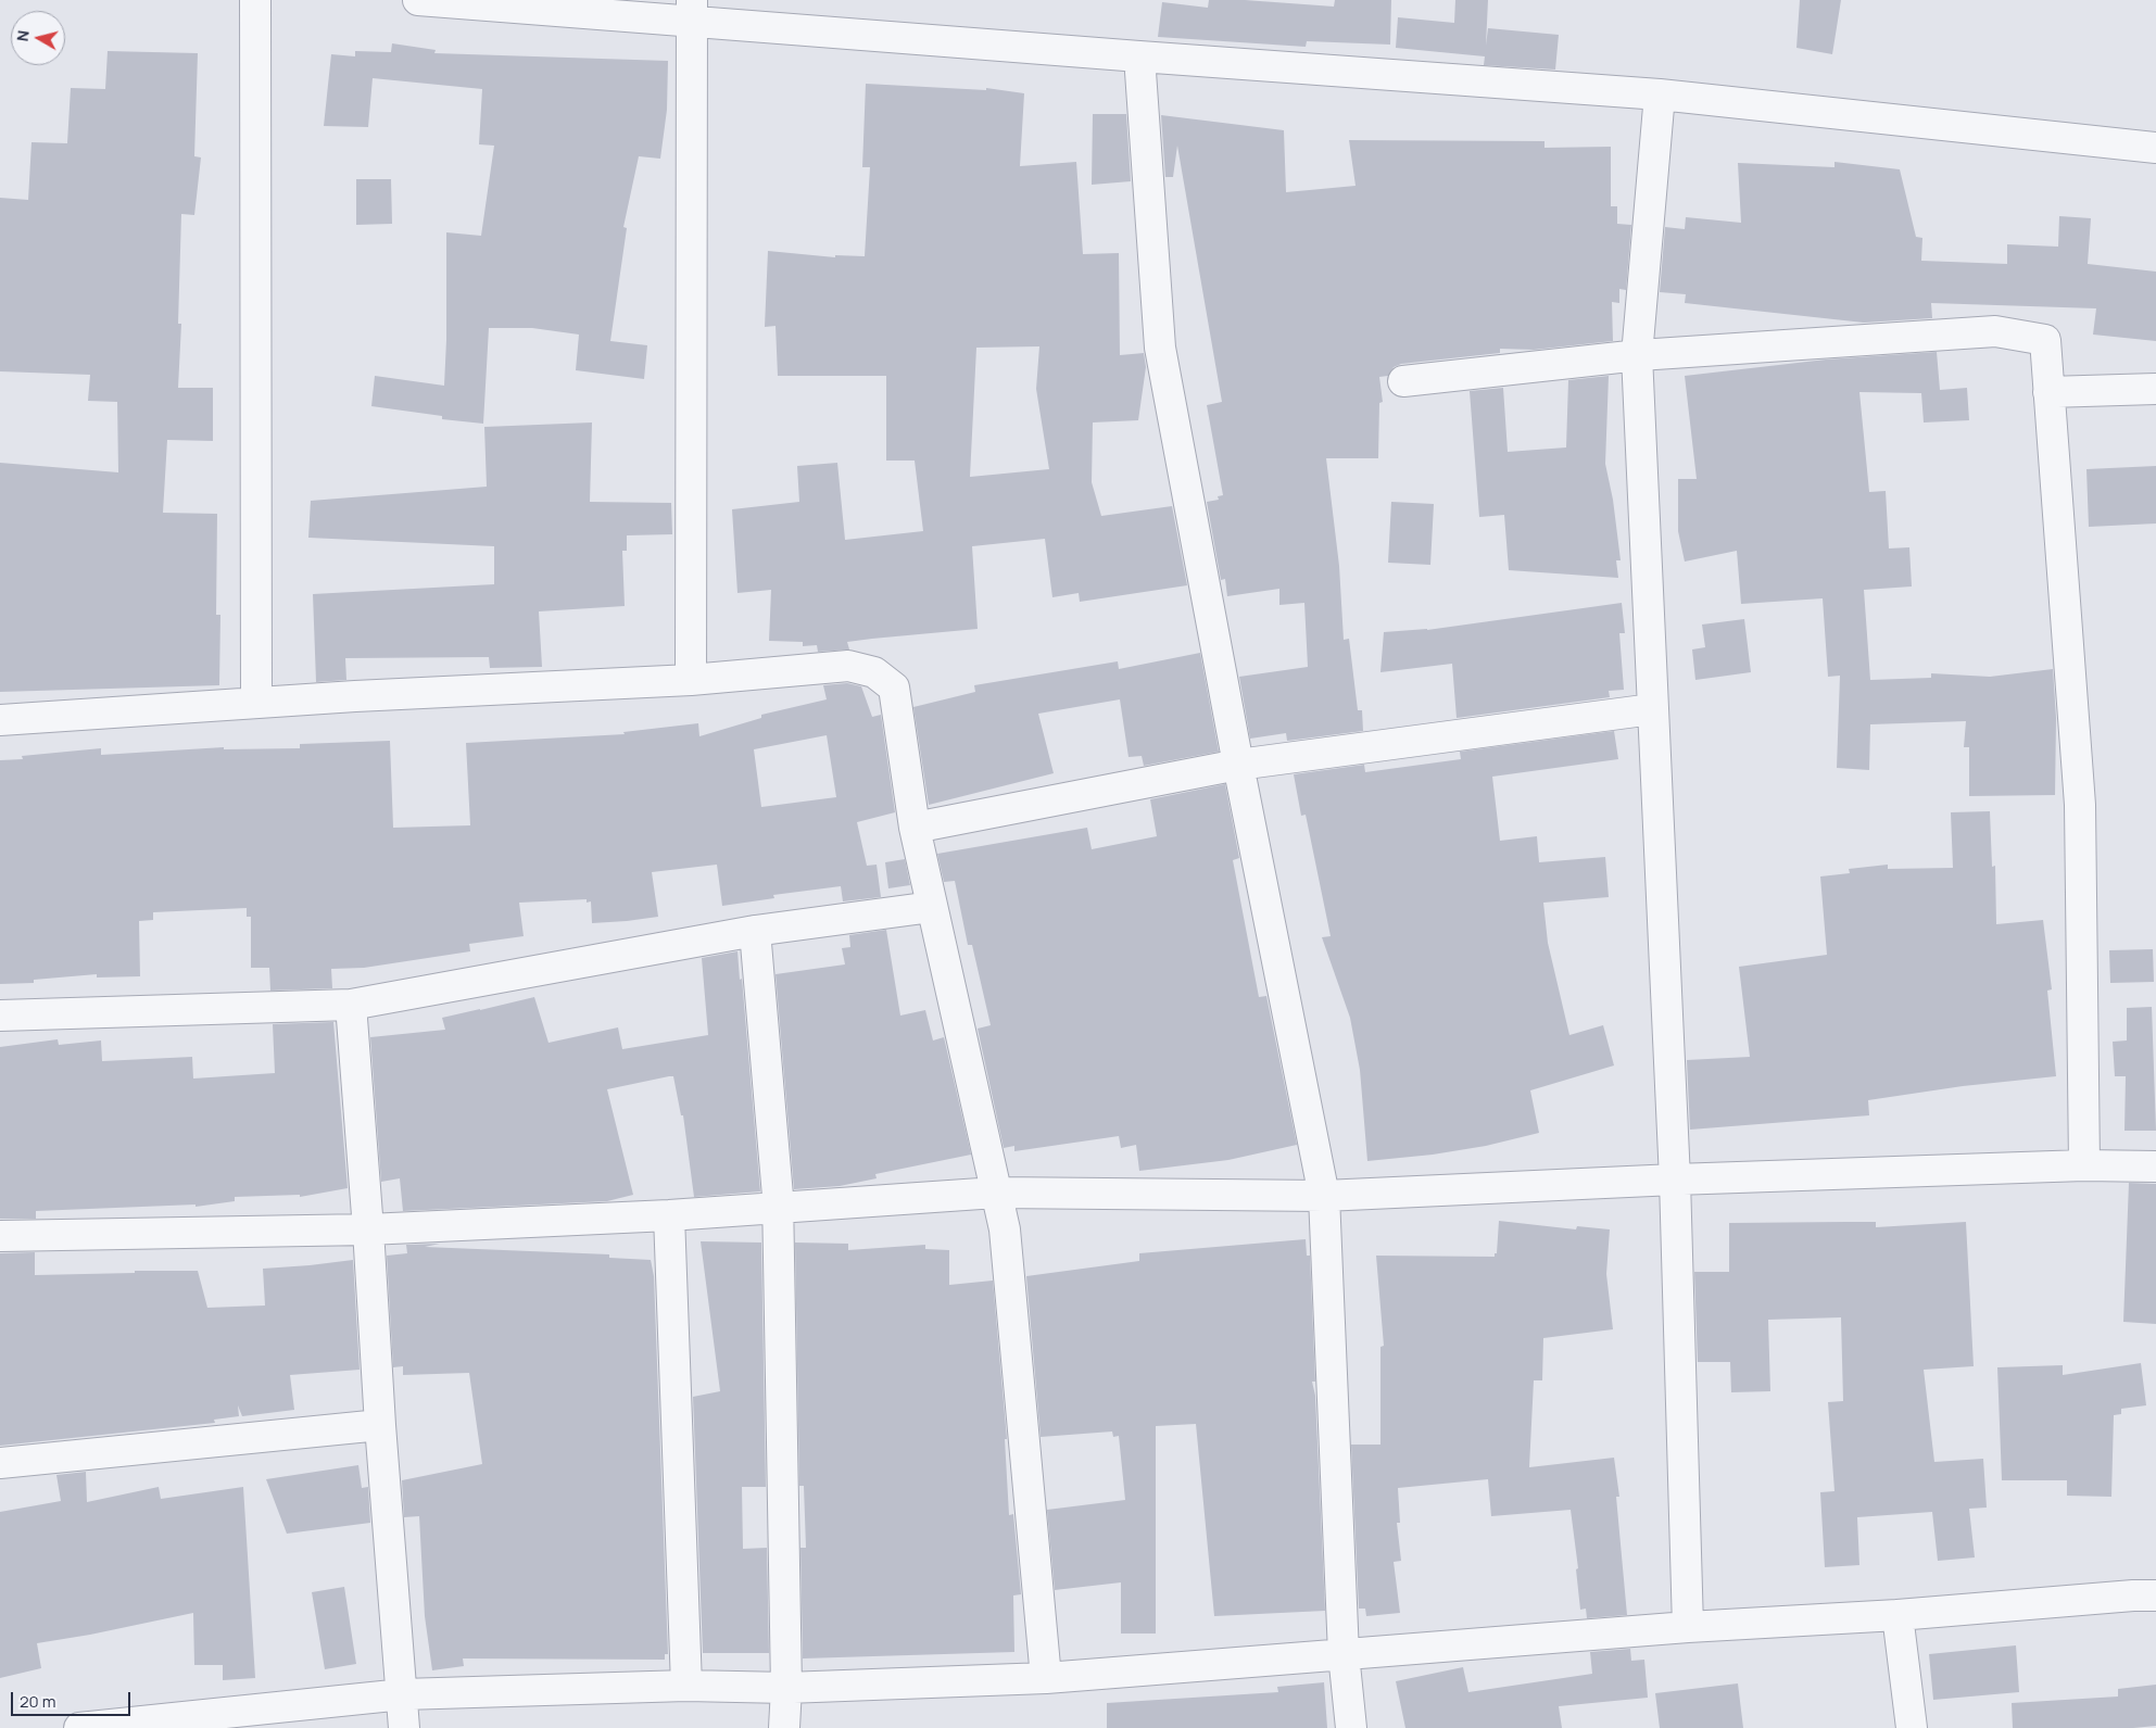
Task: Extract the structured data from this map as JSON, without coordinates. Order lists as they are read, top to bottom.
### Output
{
  "scale_bar": "20 m",
  "north": "left"
}
